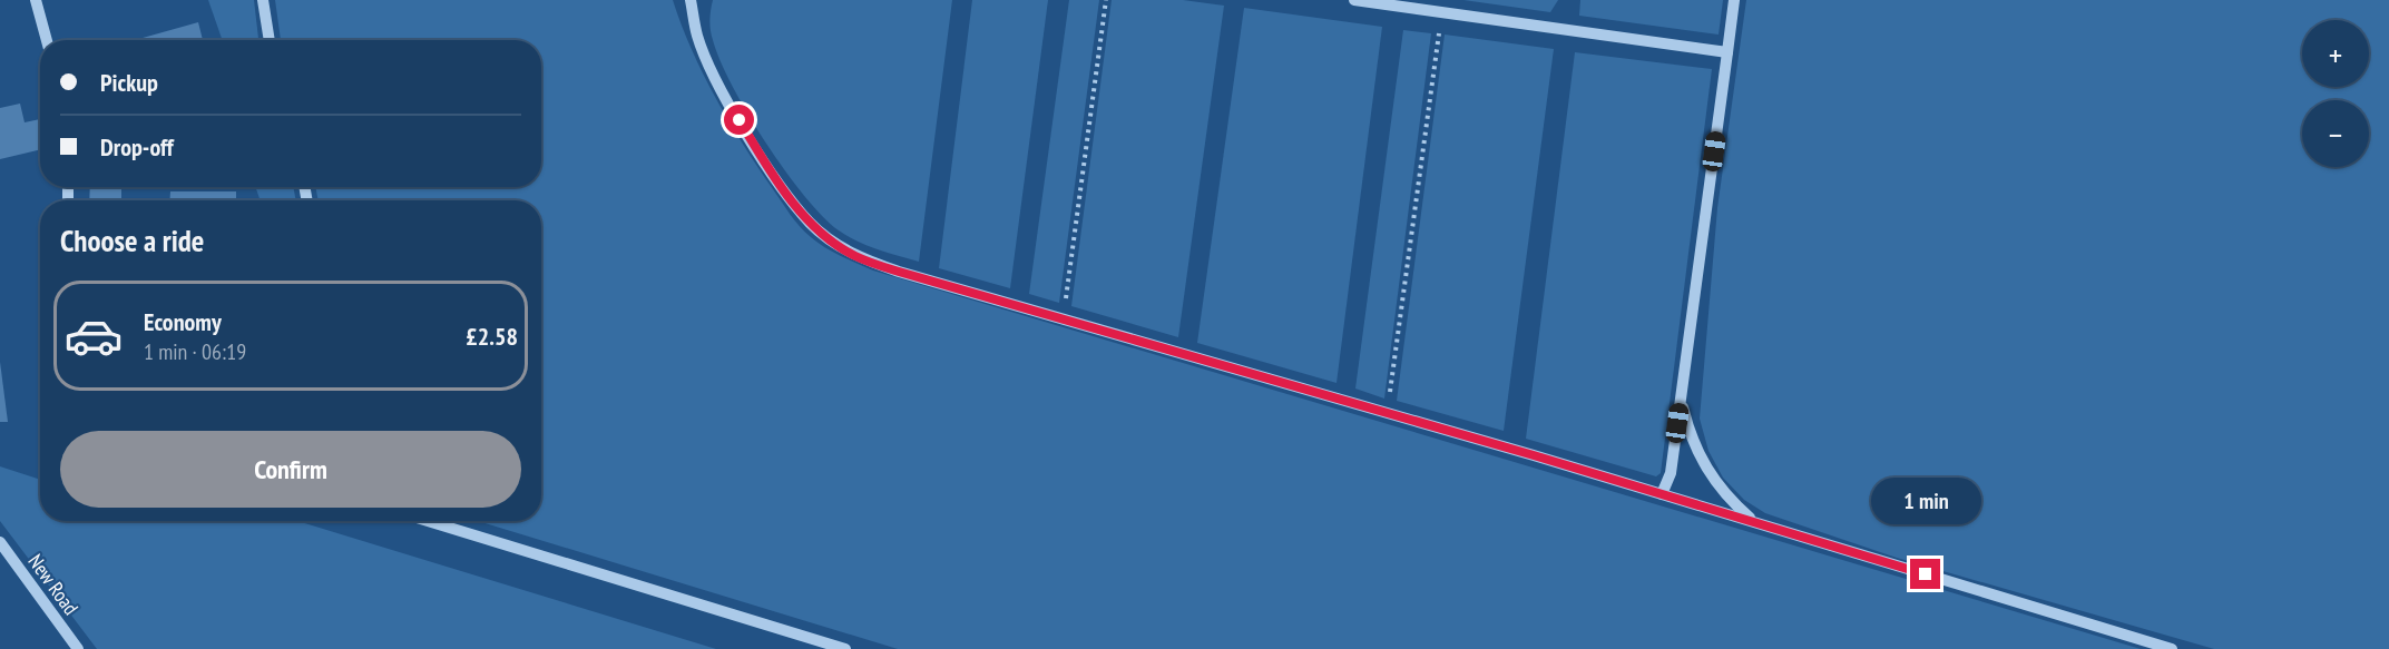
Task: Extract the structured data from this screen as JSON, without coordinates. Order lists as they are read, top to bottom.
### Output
{
  "streets": {
    "street": ["New Road"]
  },
  "page": {
    "map_buttons": ["+", "−"],
    "banner": ["Pickup", "Drop-off"],
    "heading": "Choose a ride",
    "list": [
      {
        "name": "Economy",
        "note": "1 min · 06:19",
        "value": "£2.58"
      }
    ],
    "buttons": "Confirm",
    "bubble": "1 min"
  }
}
